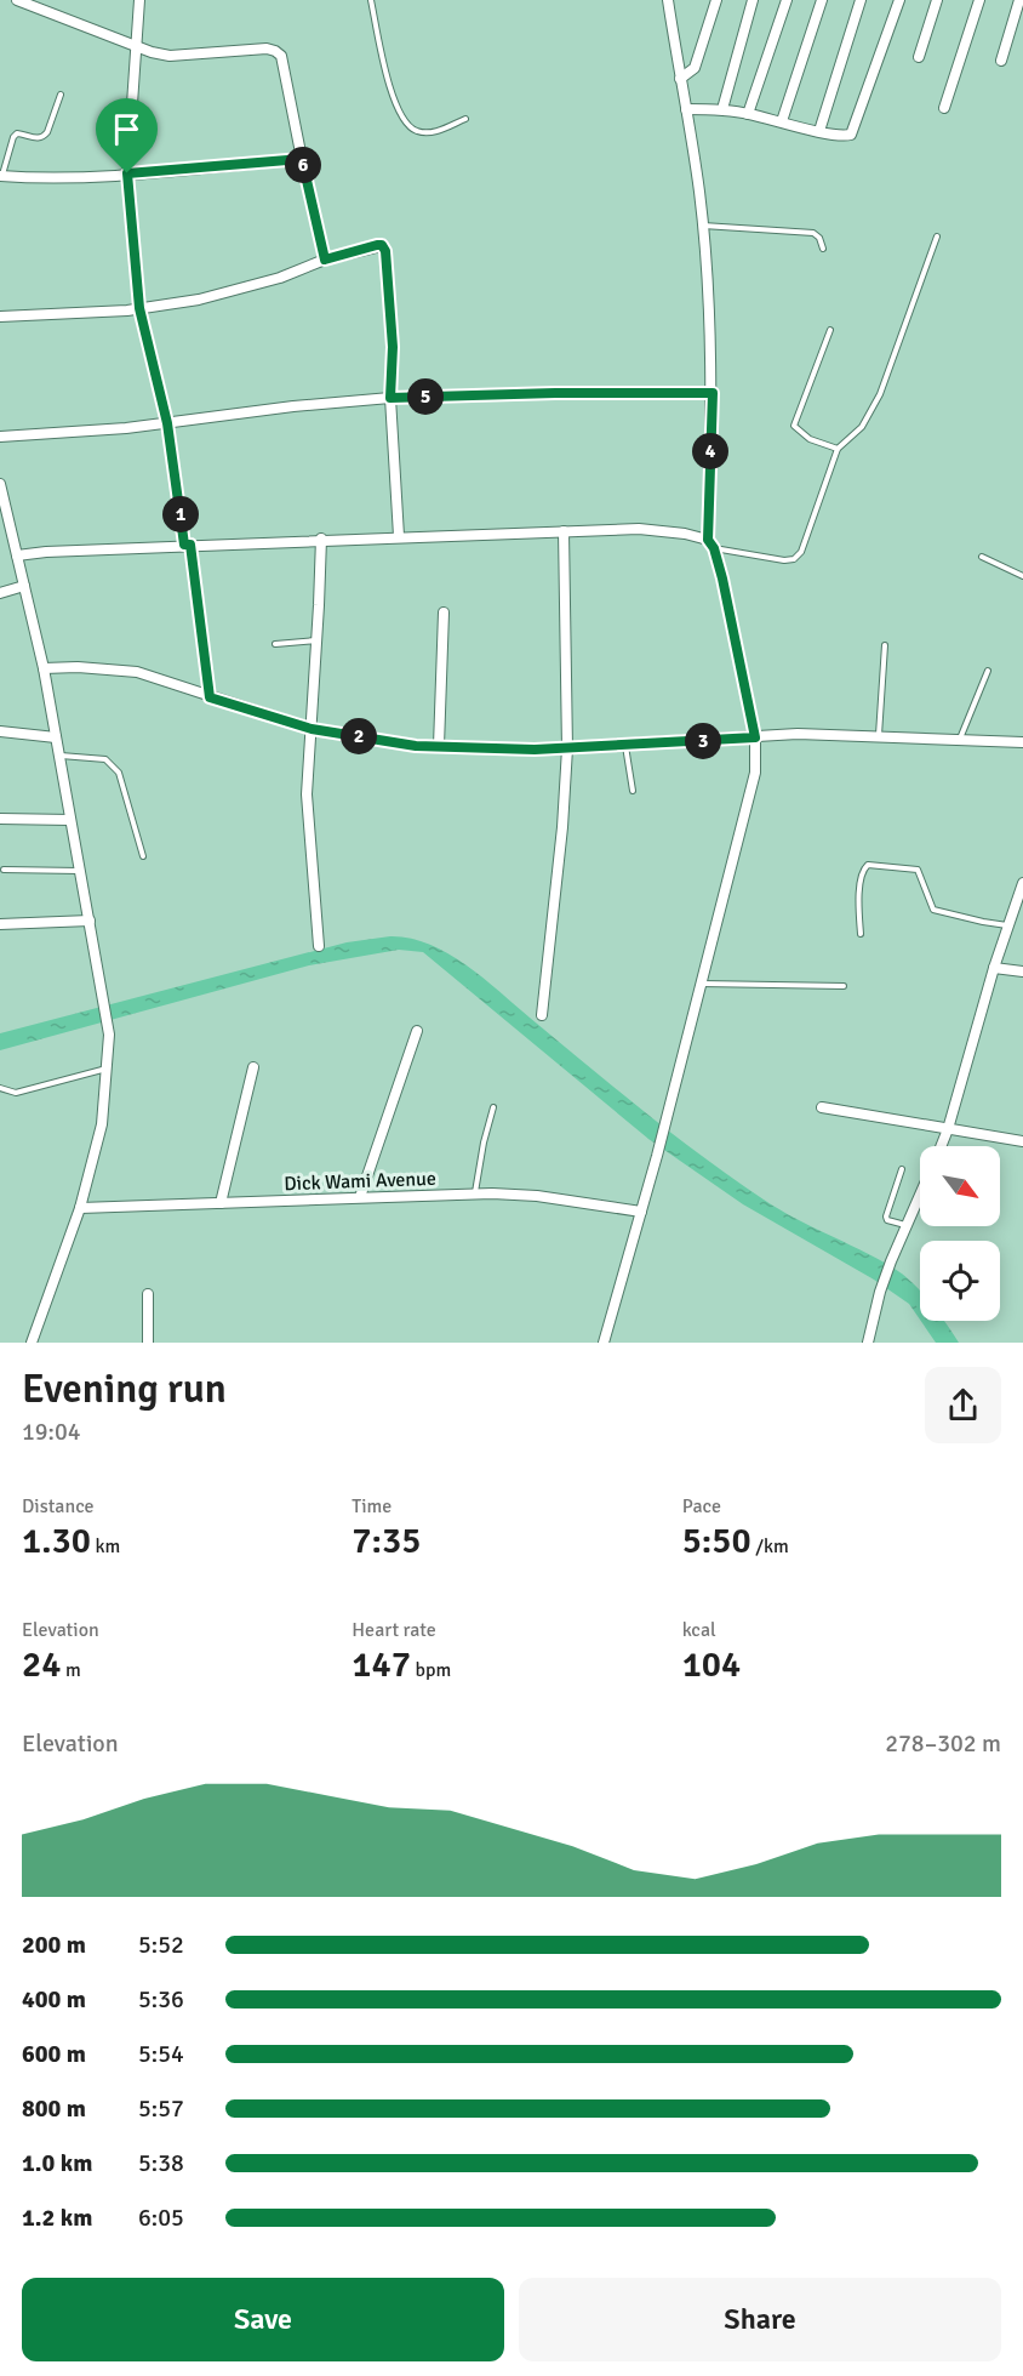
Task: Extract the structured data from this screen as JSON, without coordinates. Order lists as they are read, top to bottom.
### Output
{
  "streets": {
    "street": ["Dick Wami Avenue"]
  },
  "north": "bottom right",
  "page": {
    "pins": [
      "6",
      "5",
      "4",
      "1",
      "2",
      "3"
    ],
    "heading": ["Evening run", "19:04"],
    "stats": [
      ["Distance", "1.30 km"],
      ["Time", "7:35"],
      ["Pace", "5:50 /km"],
      ["Elevation", "24 m"],
      ["Heart rate", "147 bpm"],
      ["kcal", "104"]
    ],
    "chart": ["Elevation", "278–302 m"],
    "list": [
      {
        "name": "200 m",
        "note": "5:52"
      },
      {
        "name": "400 m",
        "note": "5:36"
      },
      {
        "name": "600 m",
        "note": "5:54"
      },
      {
        "name": "800 m",
        "note": "5:57"
      },
      {
        "name": "1.0 km",
        "note": "5:38"
      },
      {
        "name": "1.2 km",
        "note": "6:05"
      }
    ],
    "buttons": ["Save", "Share"]
  }
}
